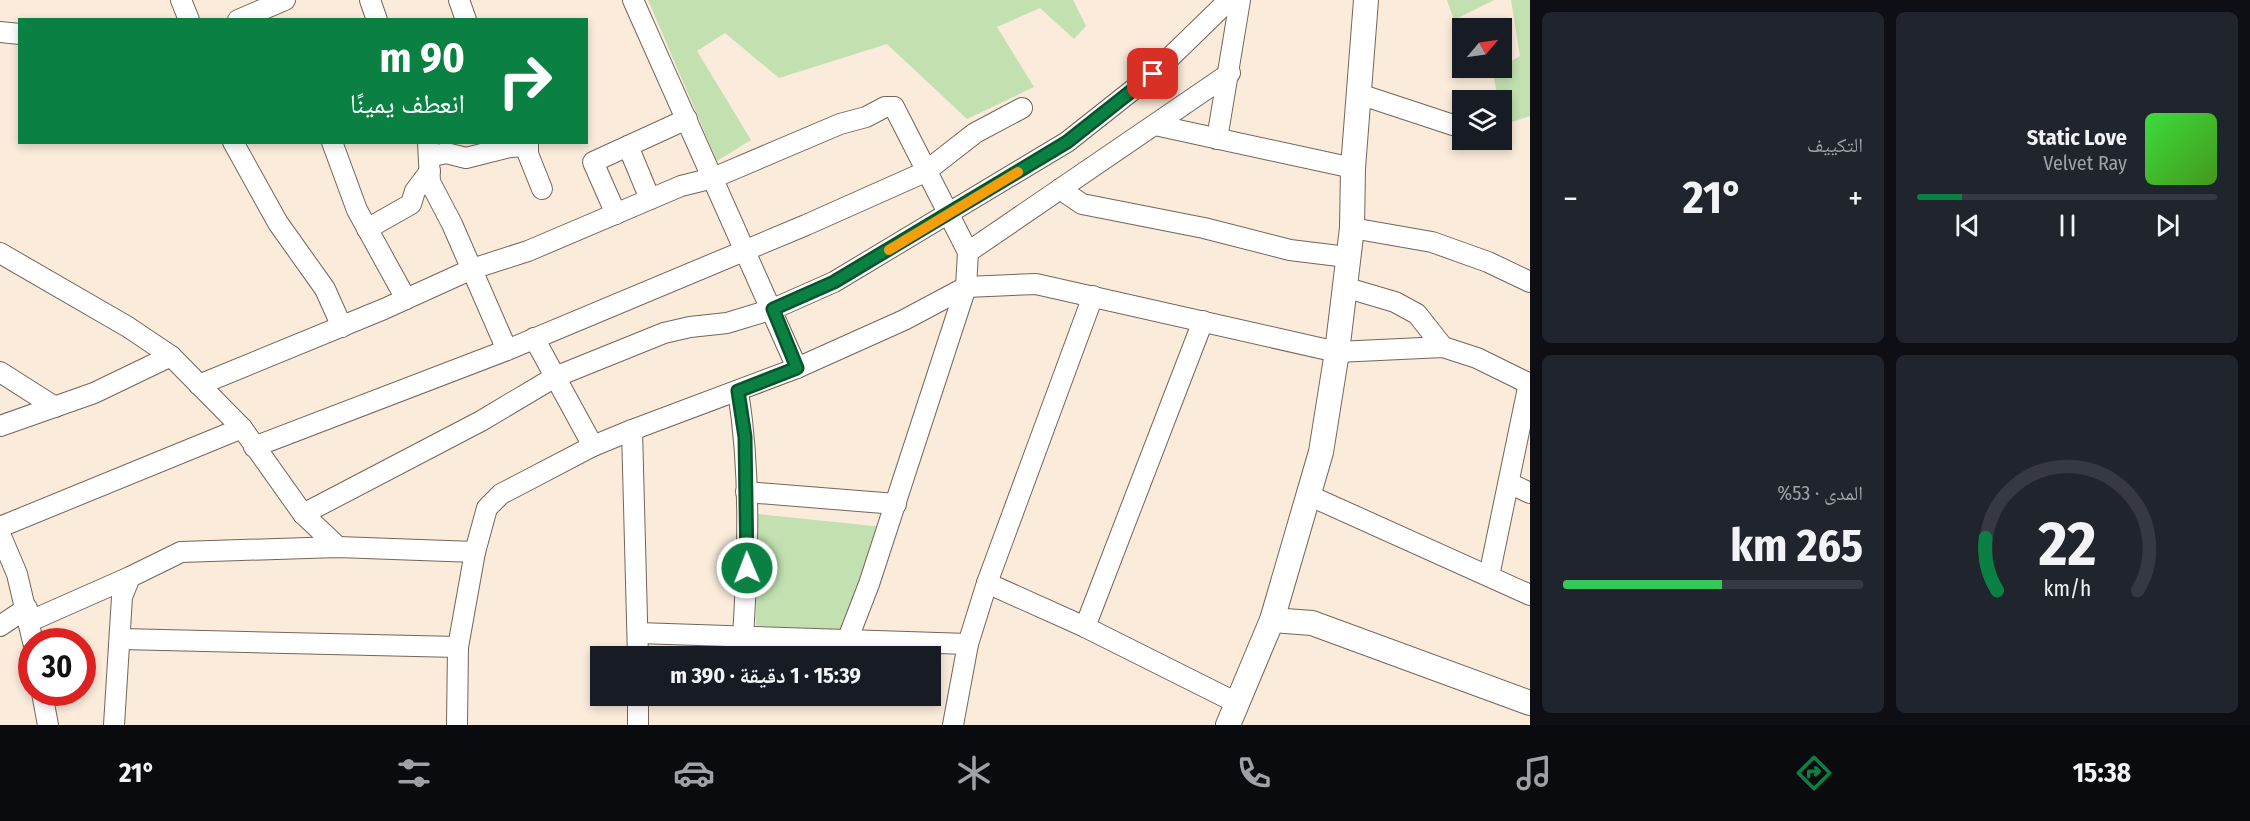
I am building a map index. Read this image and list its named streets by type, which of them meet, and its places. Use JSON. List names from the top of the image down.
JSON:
{
  "north": "top right",
  "page": {
    "tile": [
      "التكييف",
      ["المدى · 53%", "265 km"]
    ],
    "turn": ["90 m", "انعطف يمينًا"],
    "song": ["Static Love", "Velvet Ray"],
    "heat": ["−", "21°", "+"],
    "limit": "30",
    "trip": "15:39 · 1 دقيقة · 390 m",
    "tabs": ["15:38", "21°"],
    "gauge": ["22", "km/h"]
  }
}
